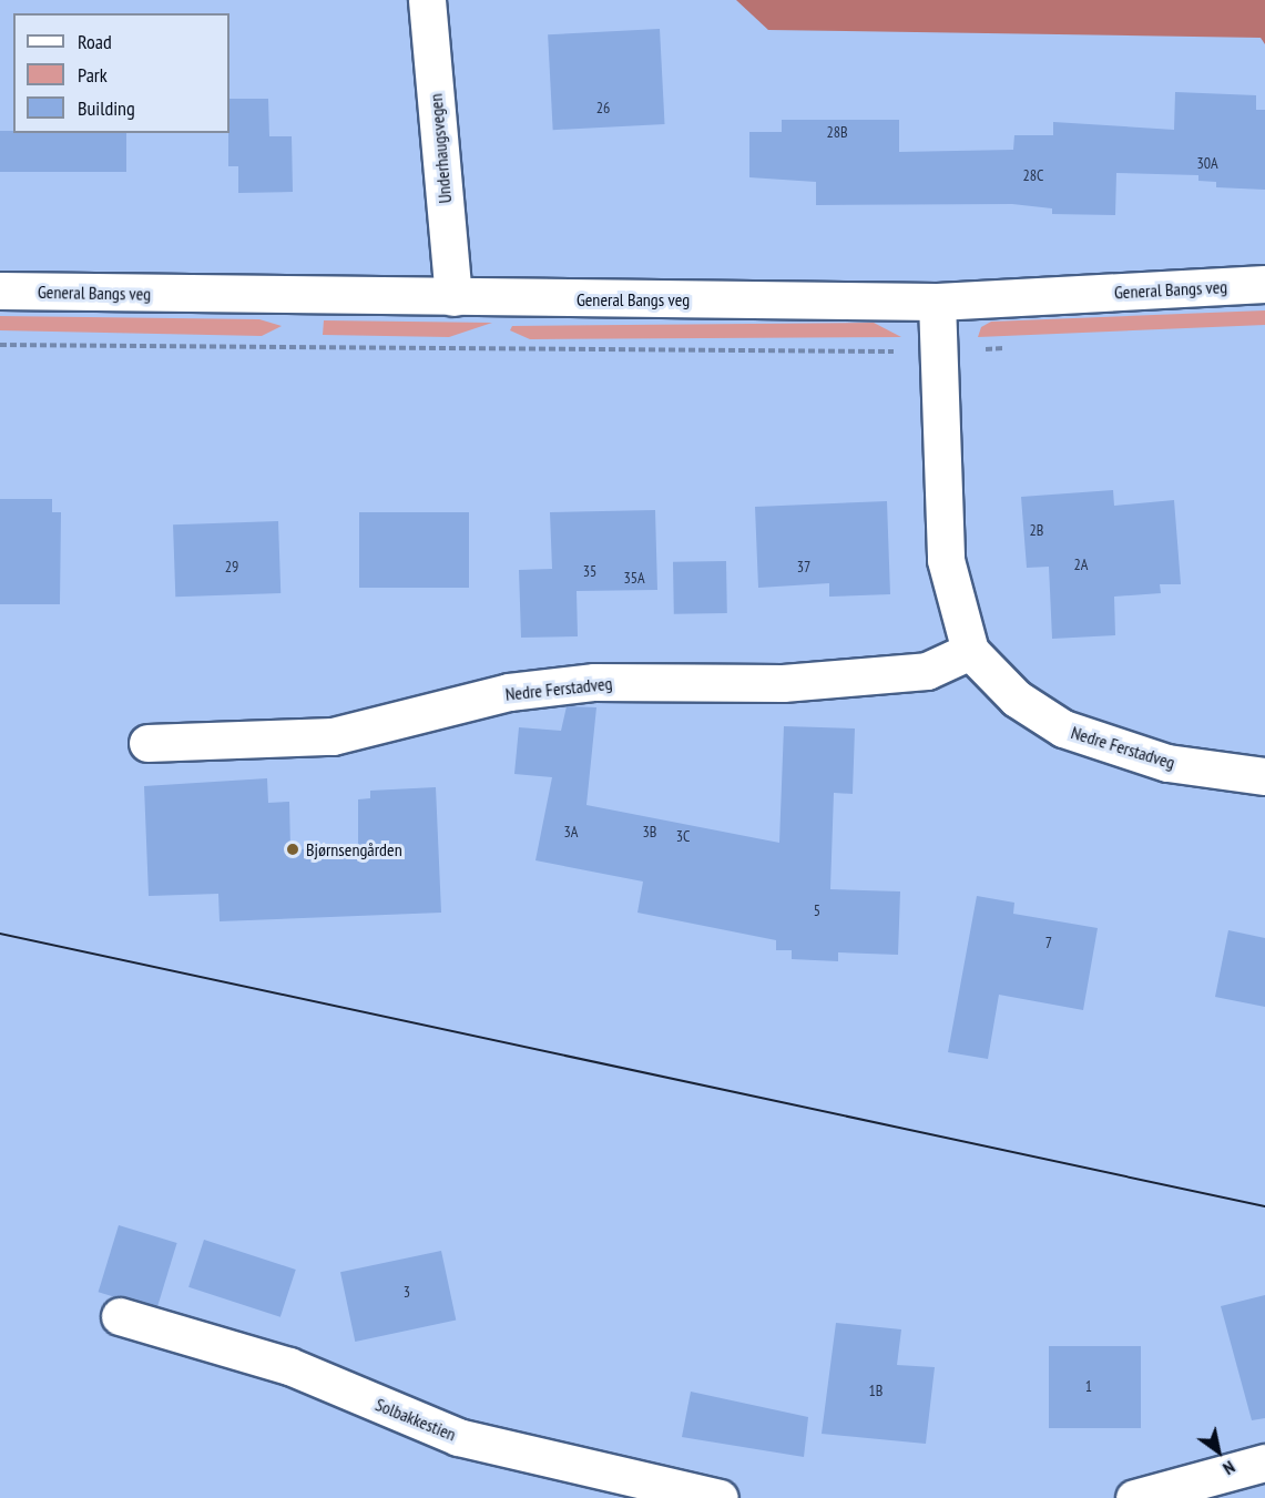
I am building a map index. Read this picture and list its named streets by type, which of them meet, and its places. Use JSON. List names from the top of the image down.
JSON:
{
  "streets": {
    "street": [
      "Underhaugsvegen",
      "General Bangs veg",
      "Nedre Ferstadveg",
      "Solbakkestien"
    ]
  },
  "crossings": [
    ["Underhaugsvegen", "General Bangs veg"],
    ["General Bangs veg", "Nedre Ferstadveg"]
  ],
  "places": ["Bjørnsengården"],
  "house_numbers": [
    "26",
    "28B",
    "30A",
    "28C",
    "2B",
    "2A",
    "29",
    "37",
    "35",
    "35A",
    "3A",
    "3B",
    "3C",
    "5",
    "7",
    "3",
    "1",
    "1B"
  ],
  "legend": ["Road", "Park", "Building"],
  "north": "bottom right"
}
